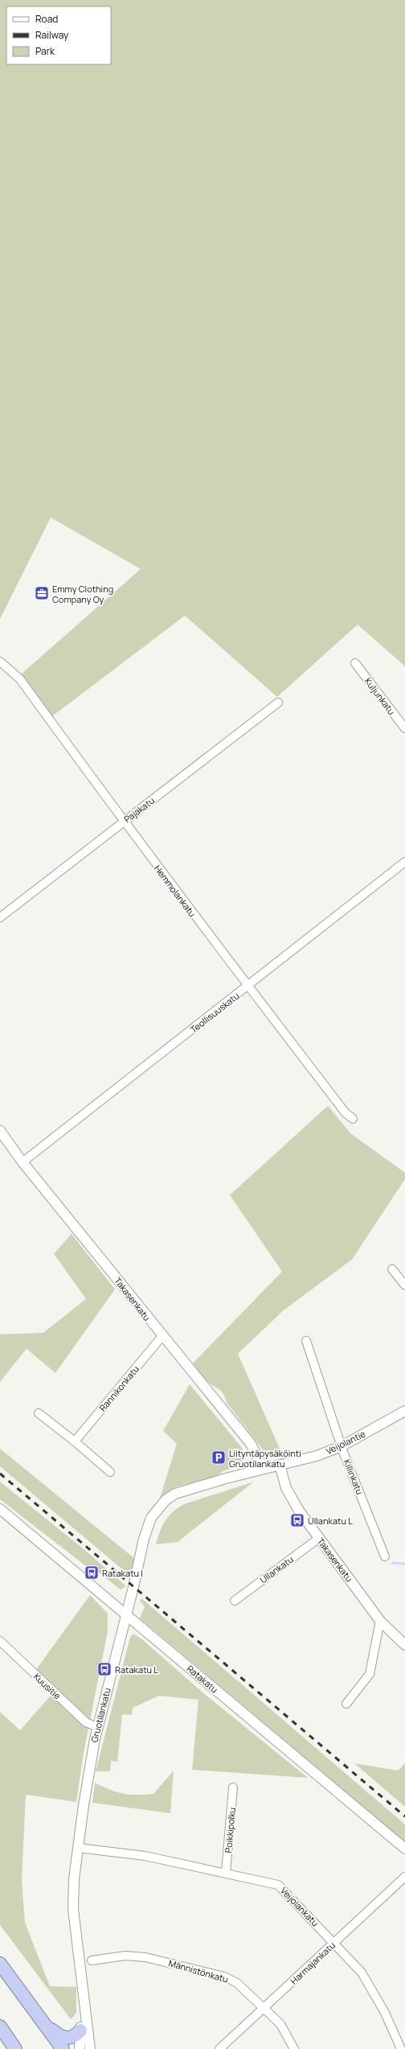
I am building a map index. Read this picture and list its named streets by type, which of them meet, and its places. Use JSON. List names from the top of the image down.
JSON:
{
  "streets": {
    "street": [
      "Kuljunkatu",
      "Pajakatu",
      "Hemmolankatu",
      "Teollisuuskatu",
      "Takasenkatu",
      "Rannikonkatu",
      "Veijolantie",
      "Killinkatu",
      "Ullankatu",
      "Ratakatu",
      "Kuusitie",
      "Gruotilankatu",
      "Poikkipolku",
      "Veijolankatu",
      "Harmajankatu",
      "Männistönkatu"
    ]
  },
  "crossings": [
    ["Pajakatu", "Hemmolankatu"],
    ["Hemmolankatu", "Teollisuuskatu"],
    ["Teollisuuskatu", "Takasenkatu"],
    ["Takasenkatu", "Rannikonkatu"],
    ["Takasenkatu", "Veijolantie"],
    ["Takasenkatu", "Ullankatu"],
    ["Takasenkatu", "Gruotilankatu"],
    ["Veijolantie", "Killinkatu"],
    ["Veijolantie", "Gruotilankatu"],
    ["Ratakatu", "Gruotilankatu"],
    ["Kuusitie", "Gruotilankatu"],
    ["Gruotilankatu", "Veijolankatu"],
    ["Poikkipolku", "Veijolankatu"],
    ["Veijolankatu", "Harmajankatu"],
    ["Harmajankatu", "Männistönkatu"]
  ],
  "places": {
    "office": ["Emmy Clothing Company Oy"],
    "parking": ["Liityntäpysäköinti Gruotilankatu"],
    "bus stop": ["Ullankatu L", "Ratakatu I", "Ratakatu L"]
  },
  "legend": ["Road", "Railway", "Park"]
}
